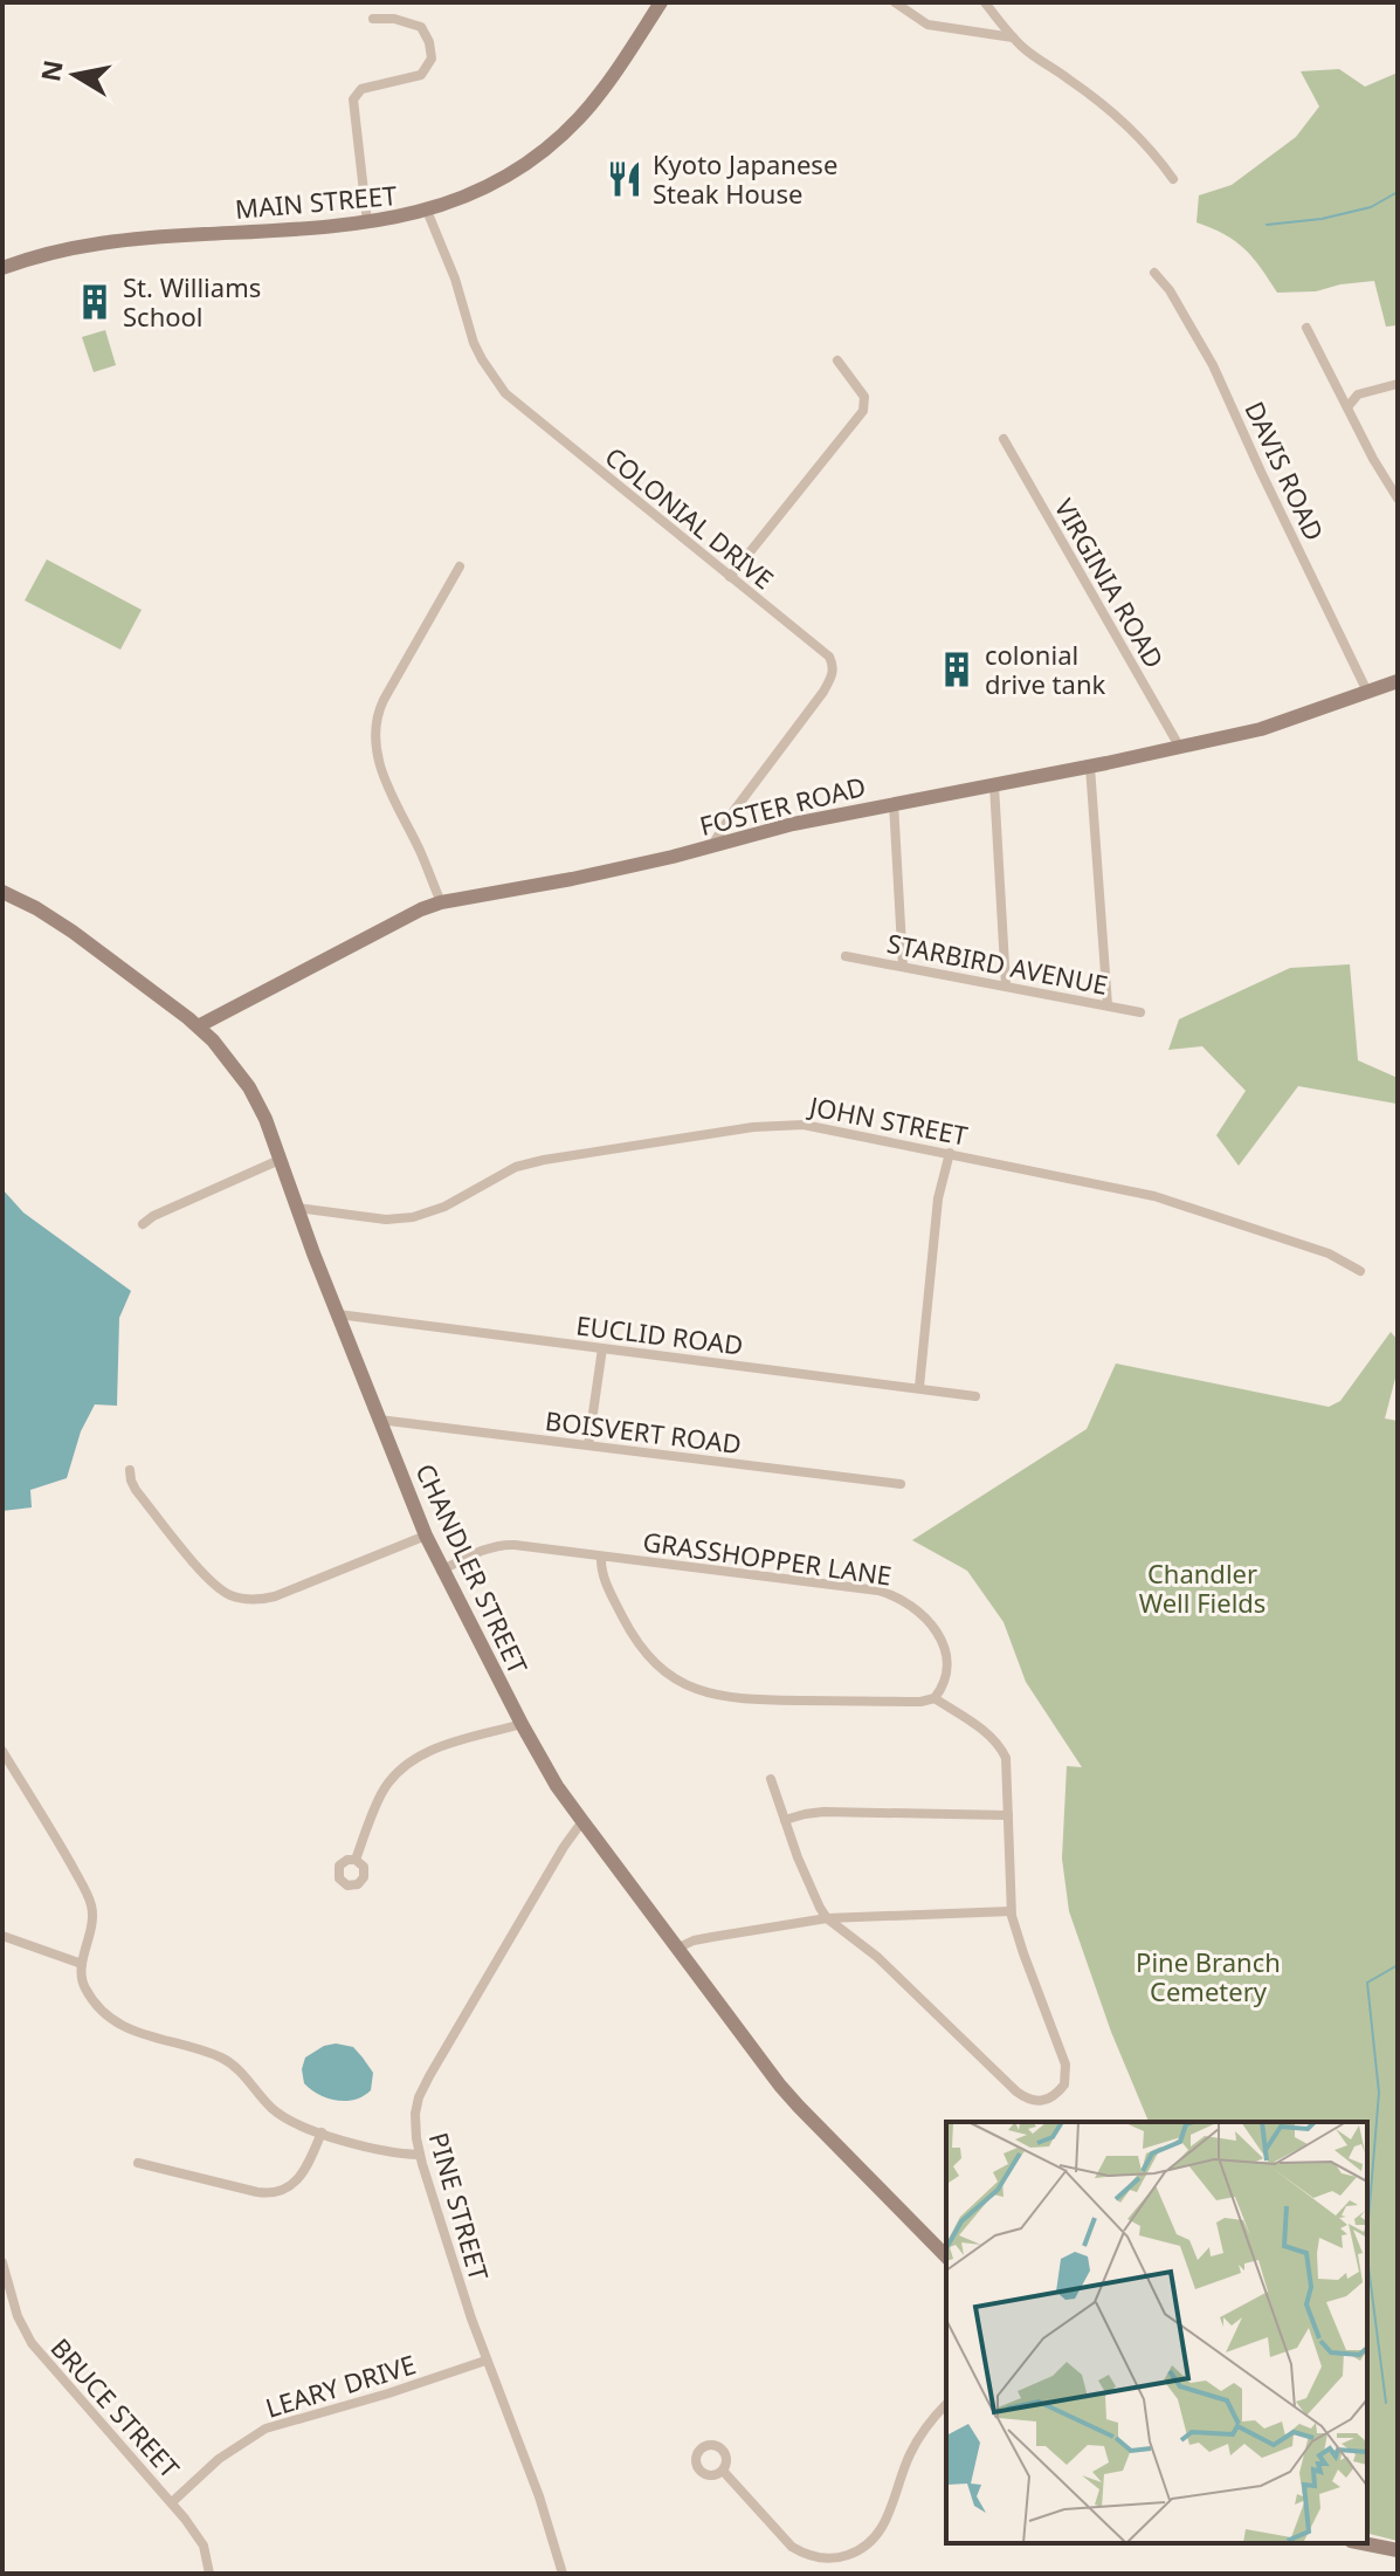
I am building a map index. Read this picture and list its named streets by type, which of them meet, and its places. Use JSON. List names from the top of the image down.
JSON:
{
  "streets": {
    "main road": ["MAIN STREET", "FOSTER ROAD", "CHANDLER STREET"],
    "street": [
      "DAVIS ROAD",
      "COLONIAL DRIVE",
      "VIRGINIA ROAD",
      "STARBIRD AVENUE",
      "JOHN STREET",
      "EUCLID ROAD",
      "BOISVERT ROAD",
      "GRASSHOPPER LANE",
      "PINE STREET",
      "LEARY DRIVE",
      "BRUCE STREET"
    ]
  },
  "crossings": [
    ["MAIN STREET", "COLONIAL DRIVE"],
    ["DAVIS ROAD", "FOSTER ROAD"],
    ["COLONIAL DRIVE", "FOSTER ROAD"],
    ["VIRGINIA ROAD", "FOSTER ROAD"],
    ["FOSTER ROAD", "CHANDLER STREET"],
    ["JOHN STREET", "CHANDLER STREET"],
    ["EUCLID ROAD", "CHANDLER STREET"],
    ["BOISVERT ROAD", "CHANDLER STREET"],
    ["GRASSHOPPER LANE", "CHANDLER STREET"],
    ["CHANDLER STREET", "PINE STREET"],
    ["PINE STREET", "LEARY DRIVE"],
    ["LEARY DRIVE", "BRUCE STREET"]
  ],
  "parks": ["Chandler Well Fields", "Pine Branch Cemetery"],
  "places": {
    "restaurant": ["Kyoto Japanese Steak House"],
    "building": ["St. Williams School", "colonial drive tank"]
  },
  "north": "left"
}
